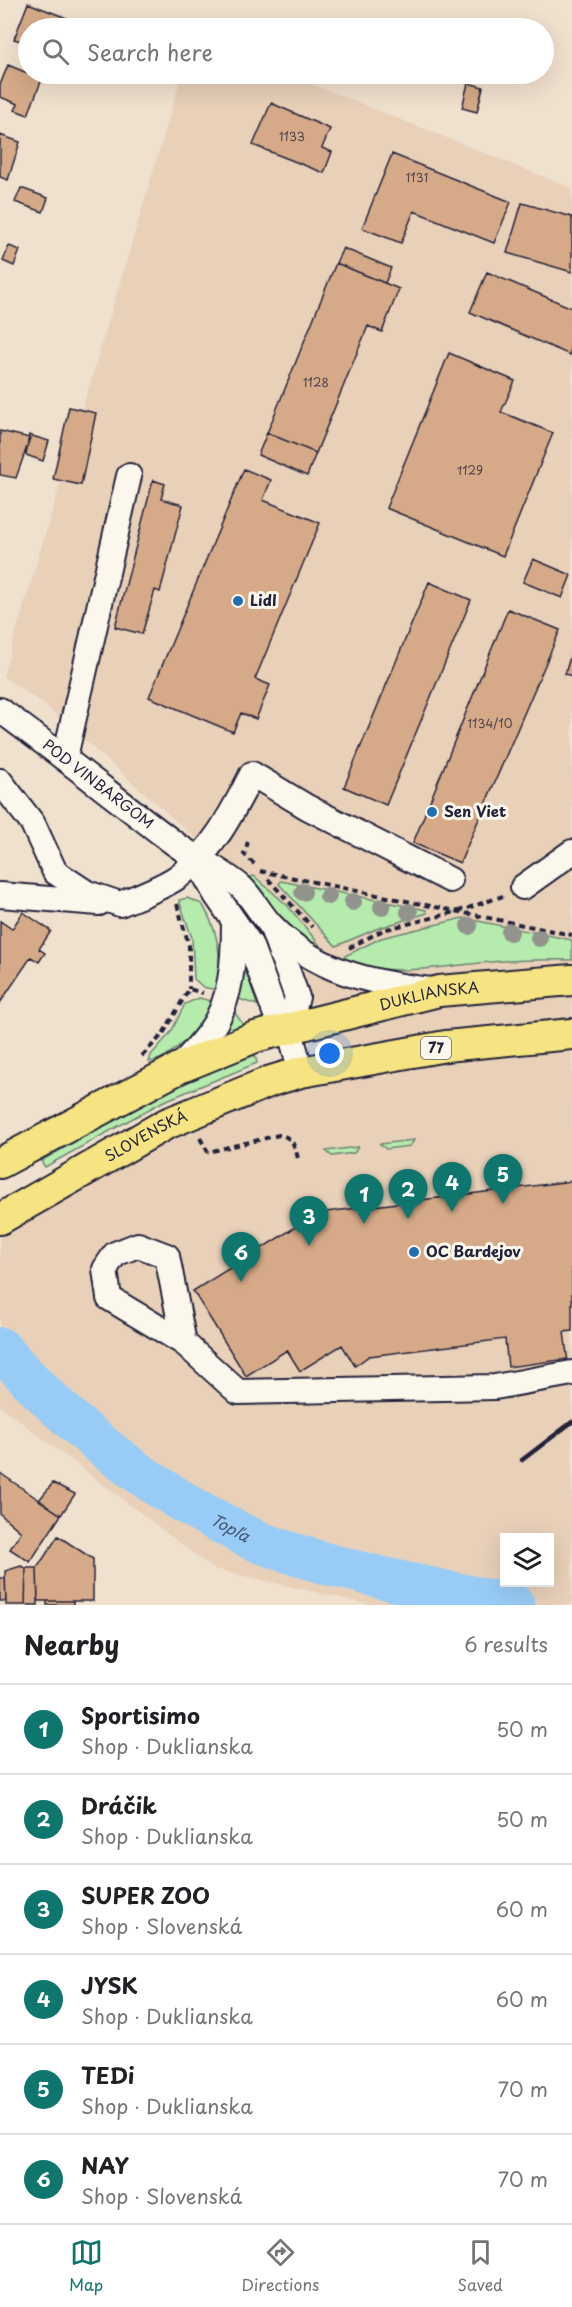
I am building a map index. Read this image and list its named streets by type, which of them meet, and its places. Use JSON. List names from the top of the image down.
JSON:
{
  "streets": {
    "main road": ["DUKLIANSKA", "77", "SLOVENSKÁ"],
    "street": ["POD VINBARGOM"]
  },
  "crossings": [
    ["POD VINBARGOM", "DUKLIANSKA"],
    ["POD VINBARGOM", "77"],
    ["POD VINBARGOM", "SLOVENSKÁ"],
    ["77", "SLOVENSKÁ"]
  ],
  "water": ["Topľa"],
  "places": ["Lidl", "Sen Viet", "OC Bardejov"],
  "house_numbers": [
    "1133",
    "1131",
    "1128",
    "1129",
    "1134/10"
  ],
  "page": {
    "search": "Search here",
    "pins": [
      "5",
      "4",
      "2",
      "1",
      "3",
      "6"
    ],
    "heading": ["Nearby", "6 results"],
    "list": [
      {
        "mark": "1",
        "name": "Sportisimo",
        "note": "Shop · Duklianska",
        "value": "50 m"
      },
      {
        "mark": "2",
        "name": "Dráčik",
        "note": "Shop · Duklianska",
        "value": "50 m"
      },
      {
        "mark": "3",
        "name": "SUPER ZOO",
        "note": "Shop · Slovenská",
        "value": "60 m"
      },
      {
        "mark": "4",
        "name": "JYSK",
        "note": "Shop · Duklianska",
        "value": "60 m"
      },
      {
        "mark": "5",
        "name": "TEDi",
        "note": "Shop · Duklianska",
        "value": "70 m"
      },
      {
        "mark": "6",
        "name": "NAY",
        "note": "Shop · Slovenská",
        "value": "70 m"
      }
    ],
    "nav": ["Map", "Directions", "Saved"]
  }
}
